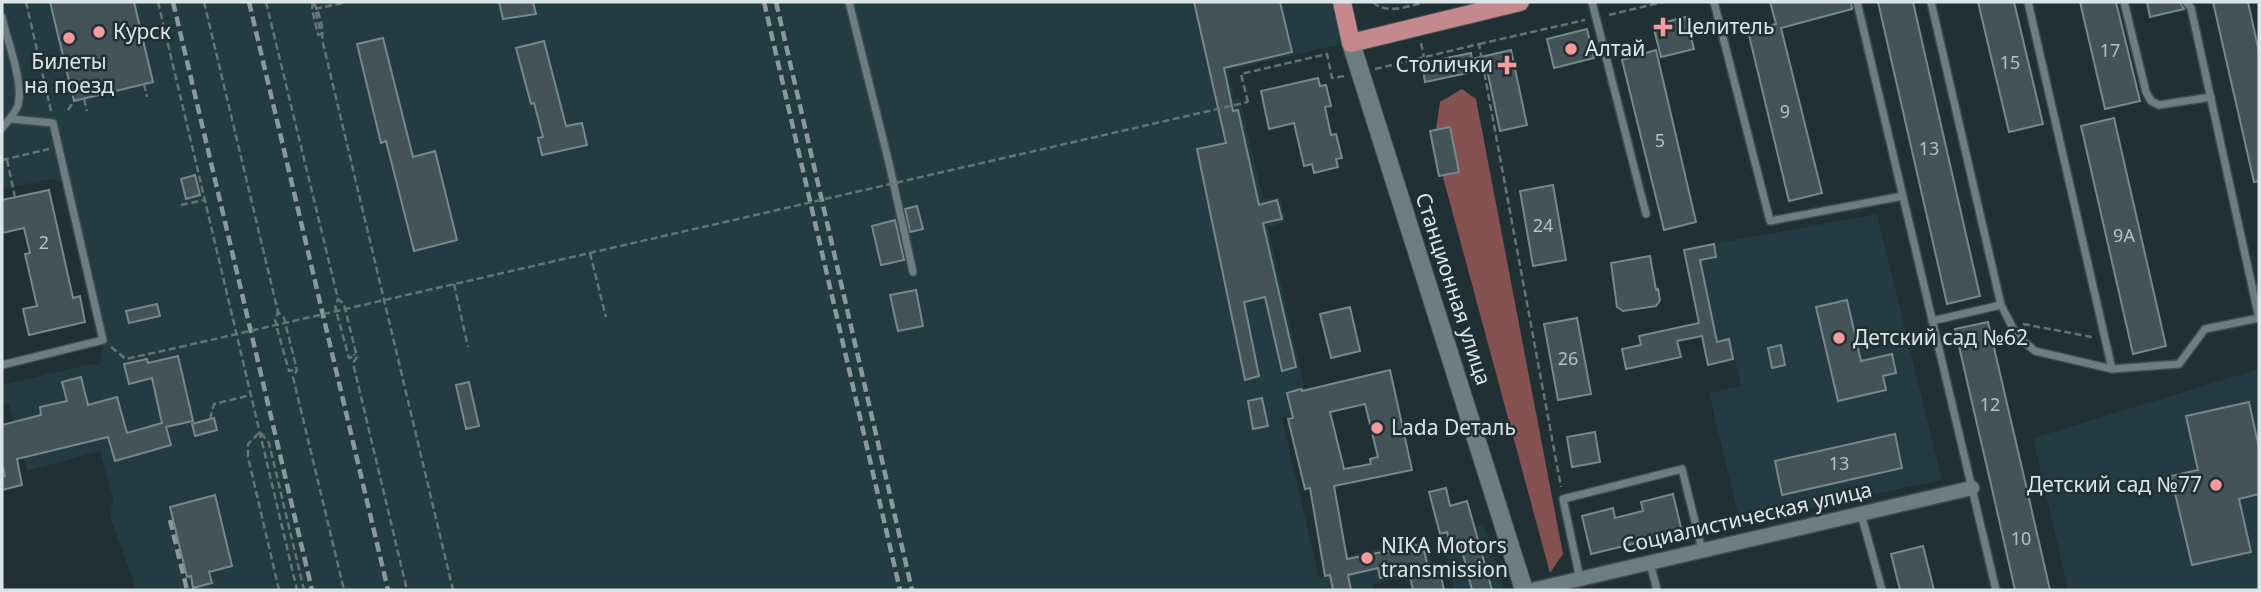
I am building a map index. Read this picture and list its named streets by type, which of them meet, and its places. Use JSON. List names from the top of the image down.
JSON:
{
  "streets": {
    "main road": ["Станционная улица"],
    "street": ["Социалистическая улица"]
  },
  "places": {
    "health": ["Целитель", "Столички"],
    "other": [
      "Курск",
      "Билеты на поезд",
      "Алтай",
      "Детский сад №62",
      "Lada Dеталь",
      "Детский сад №77",
      "NIKA Motors transmission"
    ]
  },
  "house_numbers": [
    "17",
    "15",
    "9",
    "5",
    "13",
    "24",
    "9А",
    "2",
    "26",
    "12",
    "13",
    "10"
  ]
}
